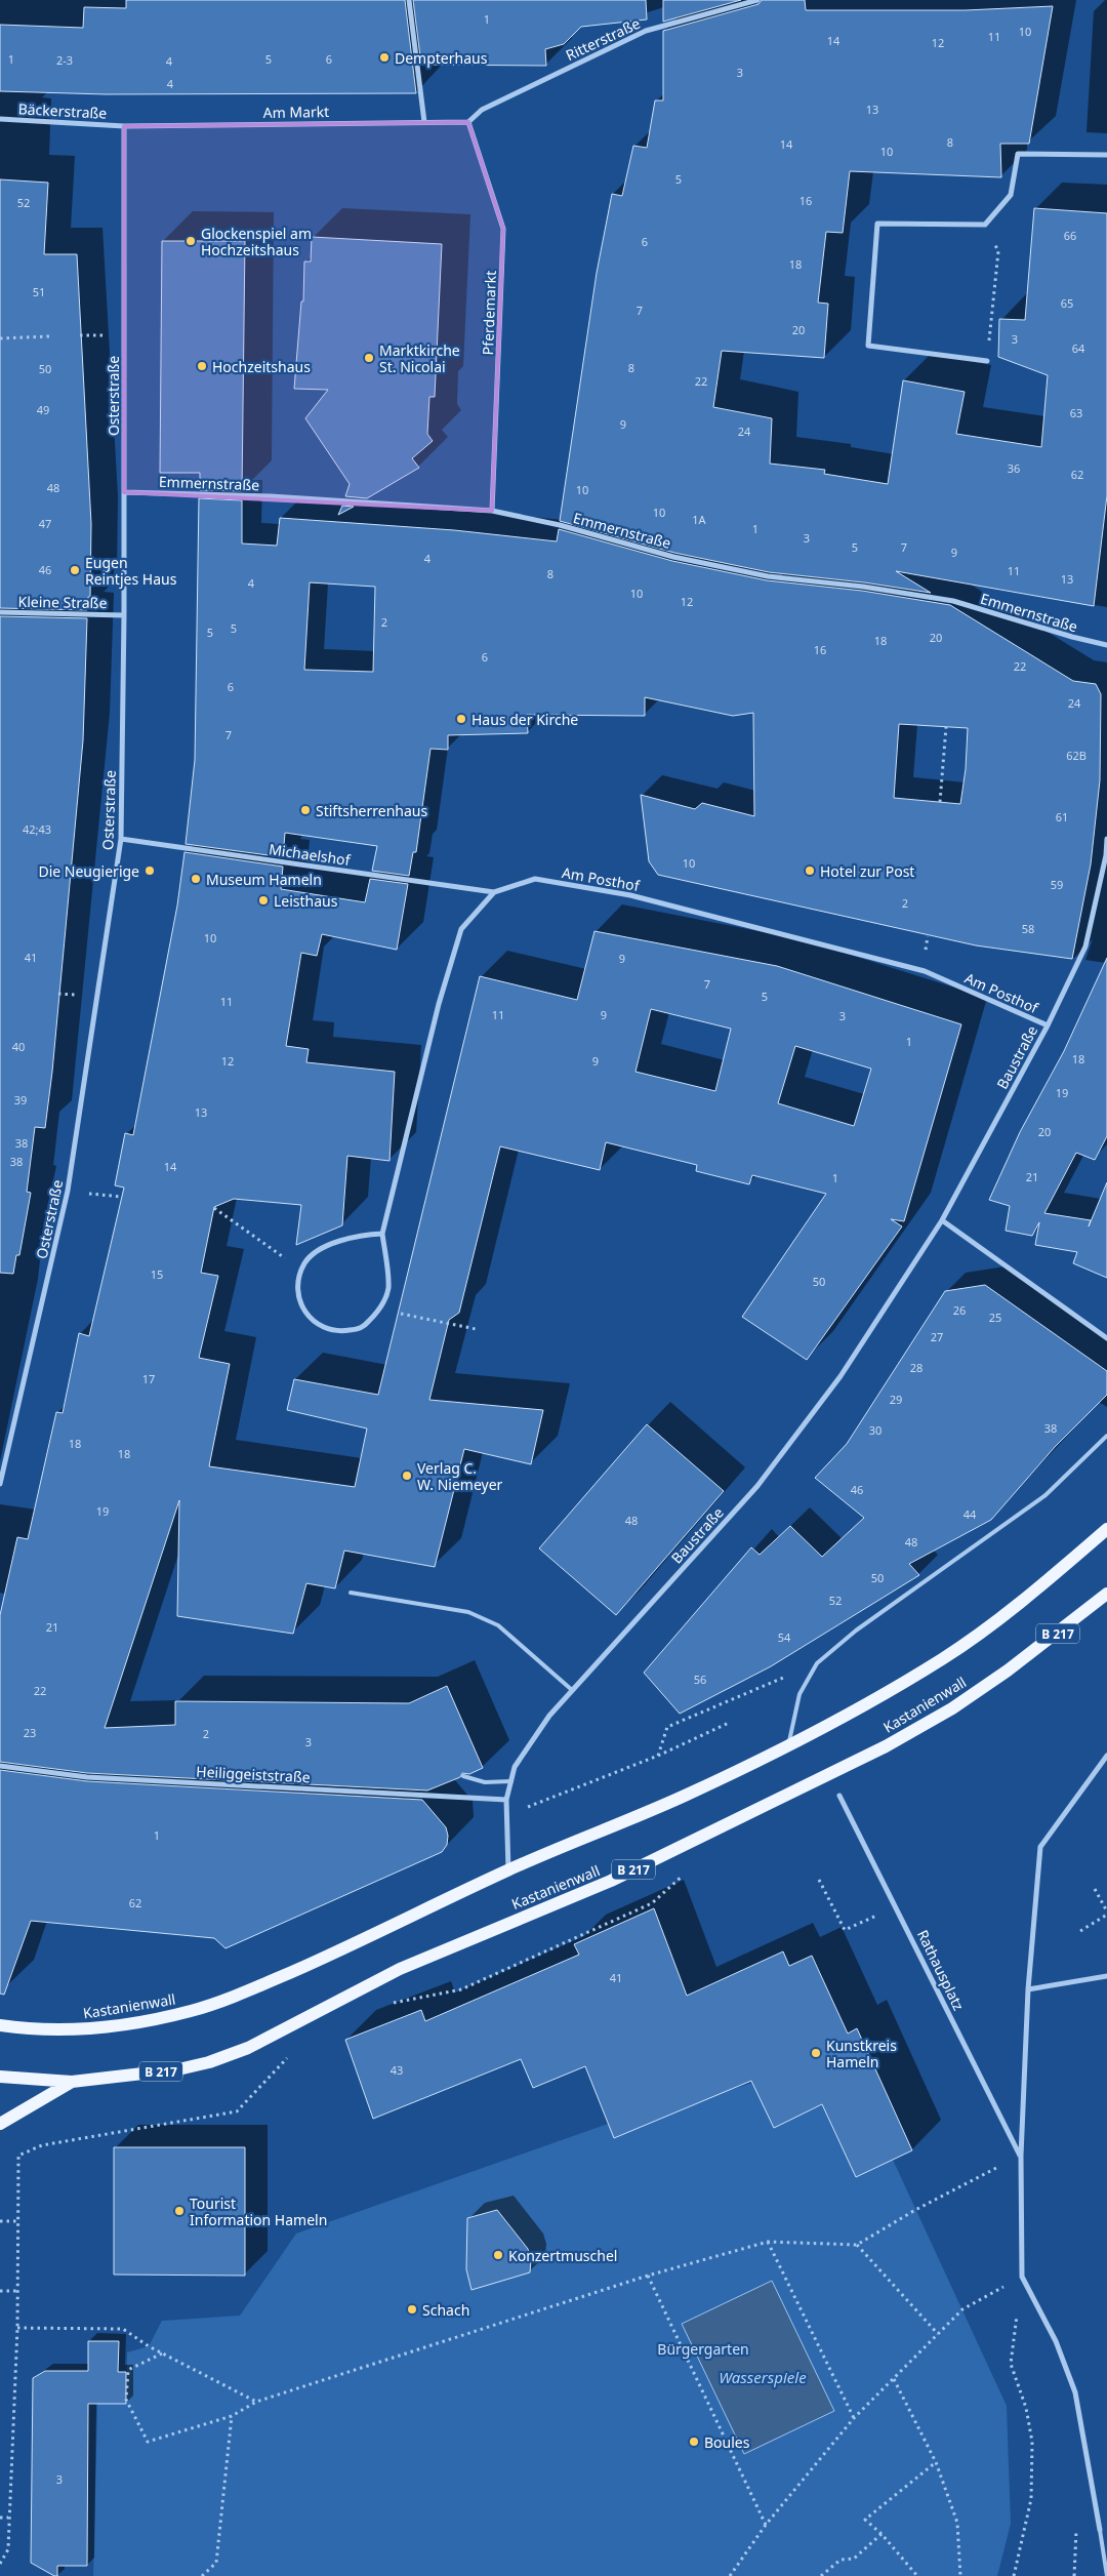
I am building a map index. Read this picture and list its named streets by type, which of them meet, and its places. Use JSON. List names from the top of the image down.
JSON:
{
  "streets": {
    "main road": ["B 217", "Kastanienwall"],
    "street": [
      "Ritterstraße",
      "Bäckerstraße",
      "Am Markt",
      "Pferdemarkt",
      "Osterstraße",
      "Emmernstraße",
      "Kleine Straße",
      "Michaelshof",
      "Am Posthof",
      "Baustraße",
      "Heiliggeiststraße",
      "Rathausplatz"
    ]
  },
  "crossings": [
    ["Ritterstraße", "Am Markt"],
    ["Ritterstraße", "Pferdemarkt"],
    ["Bäckerstraße", "Am Markt"],
    ["Bäckerstraße", "Osterstraße"],
    ["Am Markt", "Pferdemarkt"],
    ["Am Markt", "Osterstraße"],
    ["Pferdemarkt", "Emmernstraße"],
    ["Osterstraße", "Emmernstraße"],
    ["Osterstraße", "Kleine Straße"],
    ["Osterstraße", "Michaelshof"],
    ["Michaelshof", "Am Posthof"],
    ["Am Posthof", "Baustraße"],
    ["Baustraße", "Kastanienwall"],
    ["Baustraße", "Heiliggeiststraße"]
  ],
  "water": ["Wasserspiele"],
  "parks": ["Bürgergarten"],
  "places": [
    "Dempterhaus",
    "Glockenspiel am Hochzeitshaus",
    "Marktkirche St. Nicolai",
    "Hochzeitshaus",
    "Eugen Reintjes Haus",
    "Haus der Kirche",
    "Stiftsherrenhaus",
    "Die Neugierige",
    "Hotel zur Post",
    "Museum Hameln",
    "Leisthaus",
    "Verlag C. W. Niemeyer",
    "Kunstkreis Hameln",
    "Tourist Information Hameln",
    "Konzertmuschel",
    "Schach",
    "Boules"
  ],
  "house_numbers": [
    "1",
    "10",
    "11",
    "14",
    "12",
    "1",
    "5",
    "6",
    "2-3",
    "4",
    "3",
    "4",
    "13",
    "8",
    "14",
    "10",
    "5",
    "16",
    "52",
    "66",
    "6",
    "18",
    "51",
    "65",
    "7",
    "20",
    "3",
    "64",
    "8",
    "50",
    "22",
    "49",
    "63",
    "9",
    "24",
    "36",
    "62",
    "48",
    "10",
    "10",
    "1A",
    "47",
    "1",
    "3",
    "5",
    "7",
    "9",
    "4",
    "46",
    "11",
    "8",
    "13",
    "4",
    "10",
    "12",
    "2",
    "5",
    "5",
    "20",
    "18",
    "16",
    "6",
    "22",
    "6",
    "24",
    "7",
    "62B",
    "61",
    "42;43",
    "10",
    "59",
    "2",
    "58",
    "10",
    "41",
    "9",
    "7",
    "5",
    "11",
    "11",
    "9",
    "3",
    "1",
    "40",
    "18",
    "12",
    "9",
    "19",
    "39",
    "13",
    "20",
    "38",
    "38",
    "14",
    "21",
    "1",
    "15",
    "50",
    "26",
    "25",
    "27",
    "28",
    "17",
    "29",
    "38",
    "30",
    "18",
    "18",
    "46",
    "19",
    "44",
    "48",
    "48",
    "50",
    "52",
    "21",
    "54",
    "56",
    "22",
    "23",
    "2",
    "3",
    "1",
    "62",
    "41",
    "43",
    "3"
  ]
}
